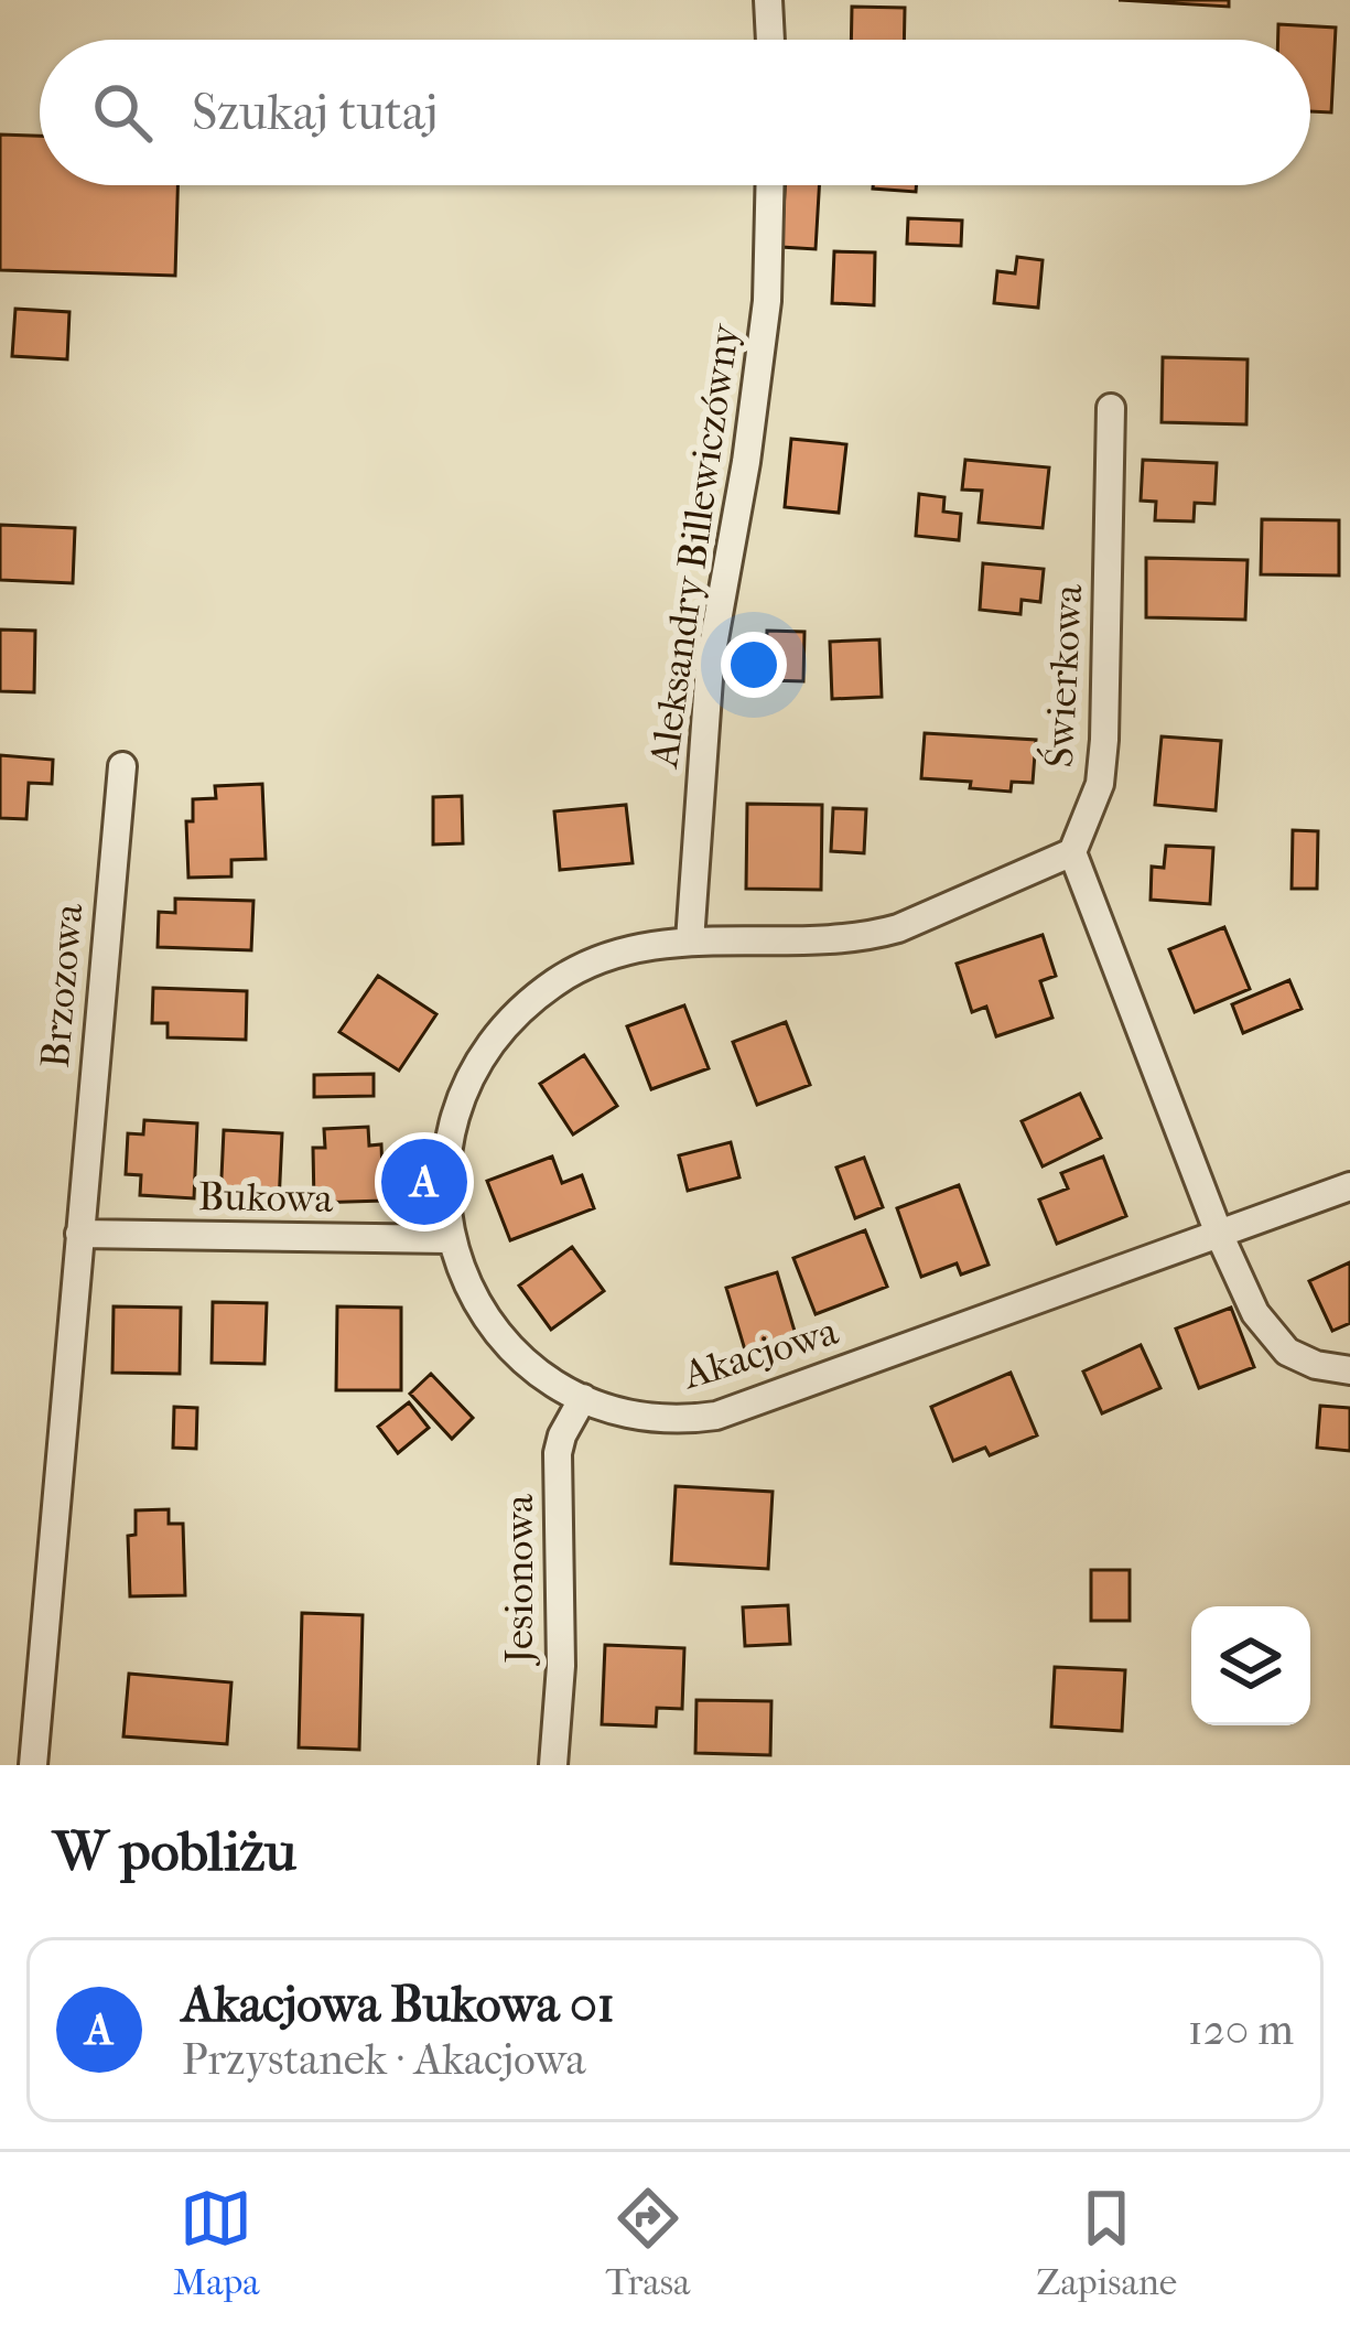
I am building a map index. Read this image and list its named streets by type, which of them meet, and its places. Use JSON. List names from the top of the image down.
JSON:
{
  "streets": {
    "street": [
      "Aleksandry Billewiczówny",
      "Świerkowa",
      "Brzozowa",
      "Bukowa",
      "Akacjowa",
      "Jesionowa"
    ]
  },
  "crossings": [
    ["Aleksandry Billewiczówny", "Akacjowa"],
    ["Świerkowa", "Akacjowa"],
    ["Brzozowa", "Bukowa"],
    ["Bukowa", "Akacjowa"],
    ["Akacjowa", "Jesionowa"]
  ],
  "page": {
    "search": "Szukaj tutaj",
    "pins": "A",
    "heading": "W pobliżu",
    "list": [
      {
        "mark": "A",
        "name": "Akacjowa Bukowa 01",
        "note": "Przystanek · Akacjowa",
        "value": "120 m"
      }
    ],
    "nav": ["Mapa", "Trasa", "Zapisane"]
  }
}
